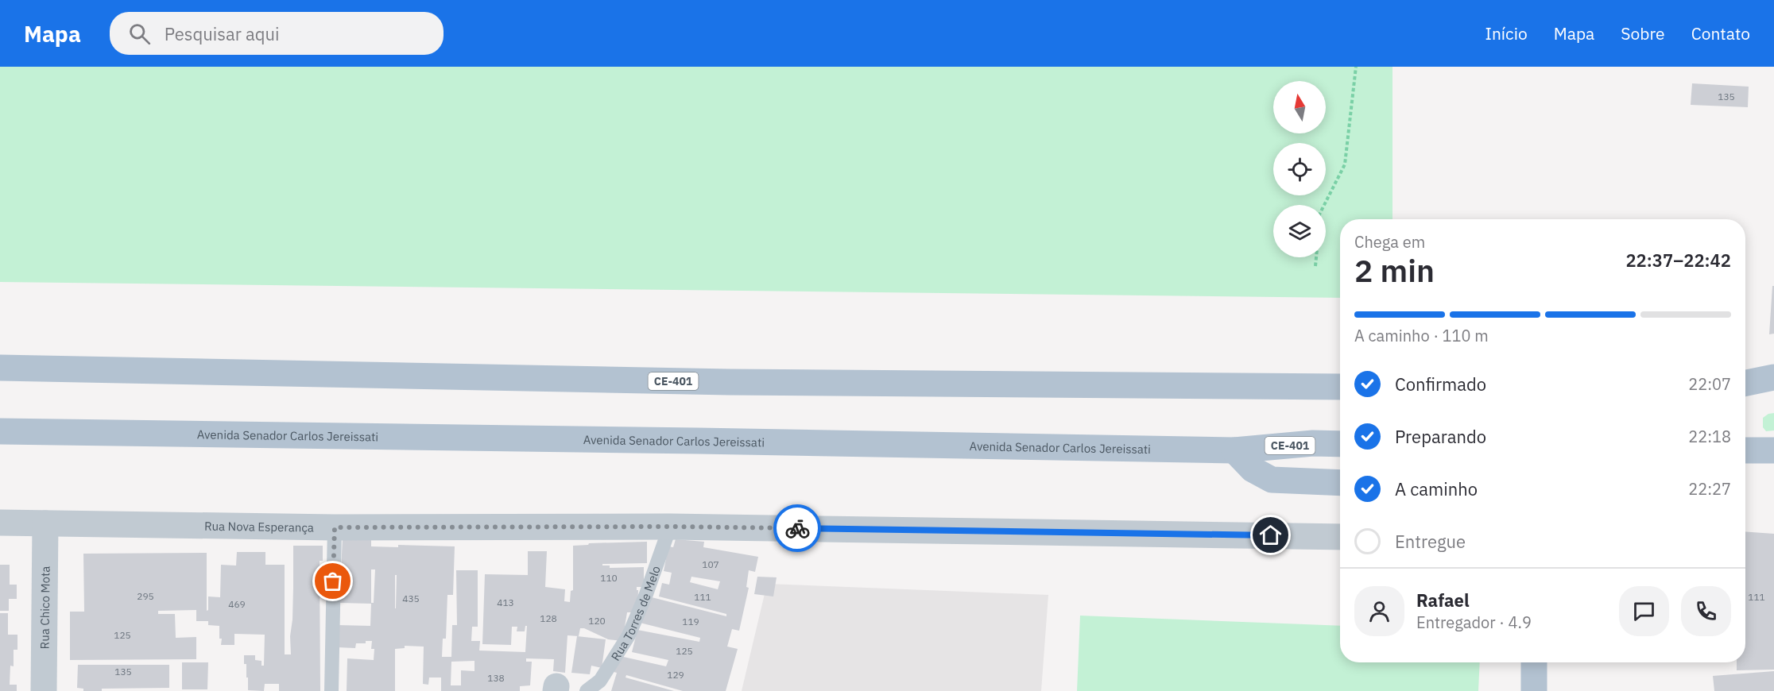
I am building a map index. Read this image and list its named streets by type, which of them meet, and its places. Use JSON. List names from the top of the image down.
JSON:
{
  "streets": {
    "main road": ["CE-401", "Avenida Senador Carlos Jereissati"],
    "street": ["Rua Nova Esperança", "Rua Chico Mota"],
    "lane": ["Rua Torres de Melo"]
  },
  "crossings": [
    ["Rua Nova Esperança", "Rua Chico Mota"],
    ["Rua Nova Esperança", "Rua Torres de Melo"]
  ],
  "house_numbers": [
    "135",
    "107",
    "110",
    "295",
    "111",
    "111",
    "435",
    "413",
    "469",
    "128",
    "120",
    "119",
    "125",
    "125",
    "135",
    "129",
    "138"
  ],
  "north": "top",
  "page": {
    "header": "Mapa",
    "search": "Pesquisar aqui",
    "nav": [
      "Início",
      "Mapa",
      "Sobre",
      "Contato"
    ],
    "heading": ["2 min", "Chega em", "22:37–22:42"],
    "panel": ["Rafael", "Entregador · 4.9"],
    "bar": "A caminho · 110 m",
    "list": [
      ["Confirmado", "22:07"],
      ["Preparando", "22:18"],
      ["A caminho", "22:27"],
      "Entregue"
    ]
  }
}
